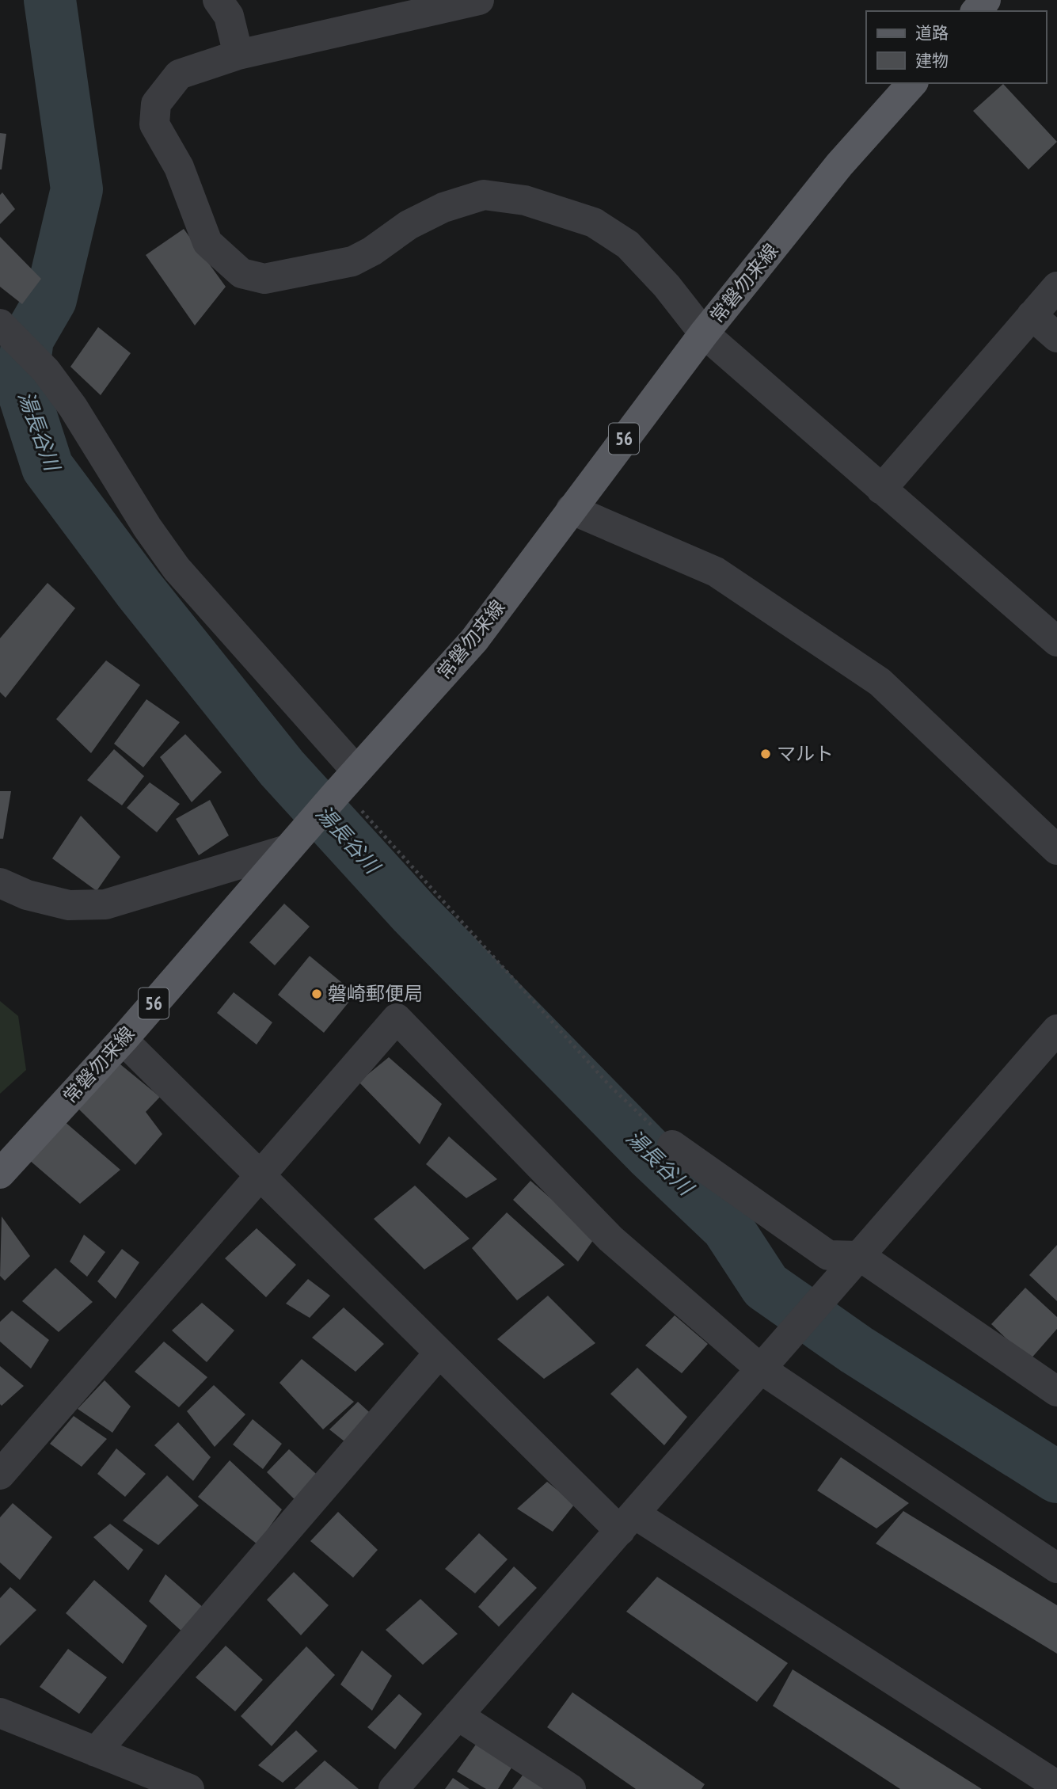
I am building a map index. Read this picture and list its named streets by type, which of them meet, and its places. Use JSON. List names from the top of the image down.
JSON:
{
  "streets": {
    "main road": ["常磐勿来線", "56"]
  },
  "water": ["湯長谷川"],
  "places": ["マルト", "磐崎郵便局"],
  "legend": ["道路", "建物"]
}
